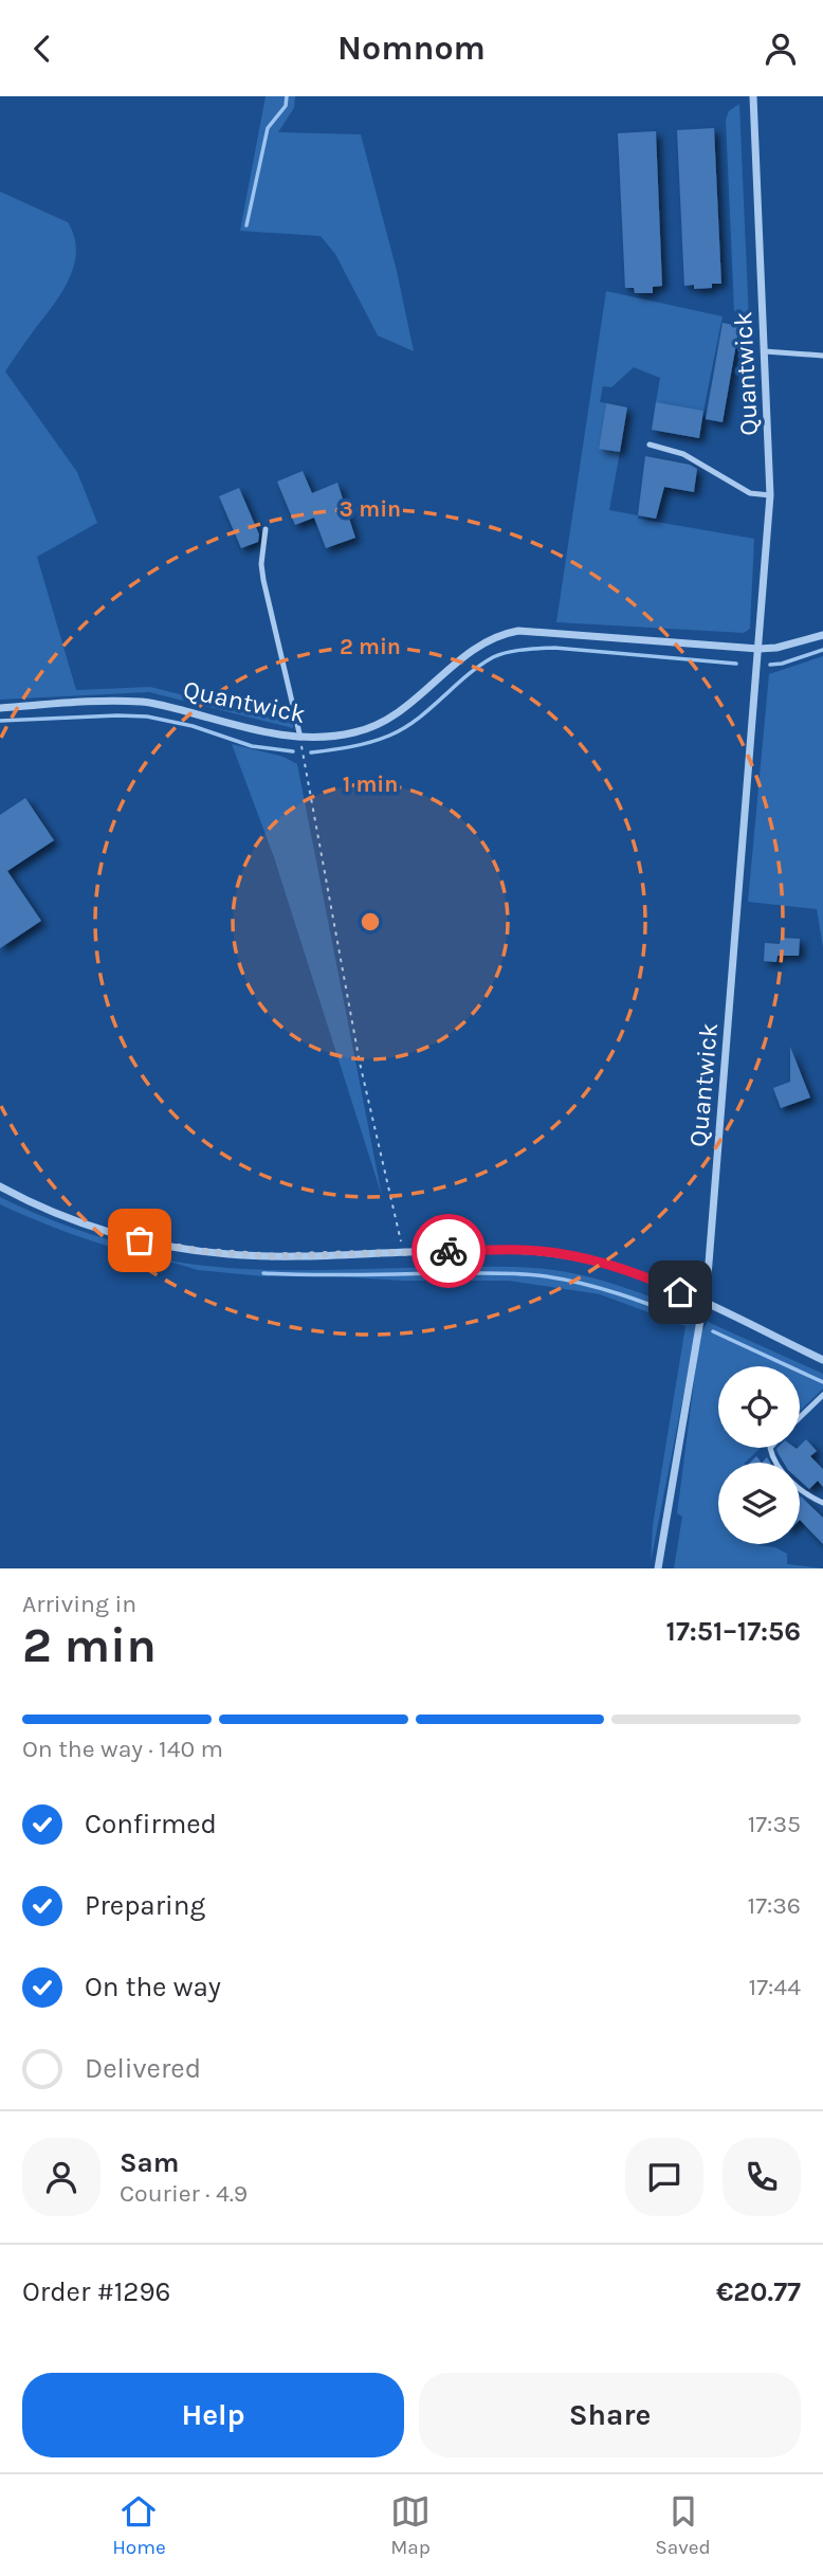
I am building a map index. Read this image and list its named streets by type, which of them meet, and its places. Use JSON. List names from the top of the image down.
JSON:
{
  "streets": {
    "street": ["Quantwick"]
  },
  "page": {
    "header": "Nomnom",
    "heading": ["2 min", "Arriving in", "17:51–17:56"],
    "panel": [
      "Sam",
      "Courier · 4.9",
      "Order #1296",
      "€20.77"
    ],
    "bar": "On the way · 140 m",
    "list": [
      ["Confirmed", "17:35"],
      ["Preparing", "17:36"],
      ["On the way", "17:44"],
      "Delivered"
    ],
    "buttons": ["Help", "Share"],
    "tabs": ["Home", "Map", "Saved"]
  },
  "rings": ["3 min", "2 min", "1 min"]
}
